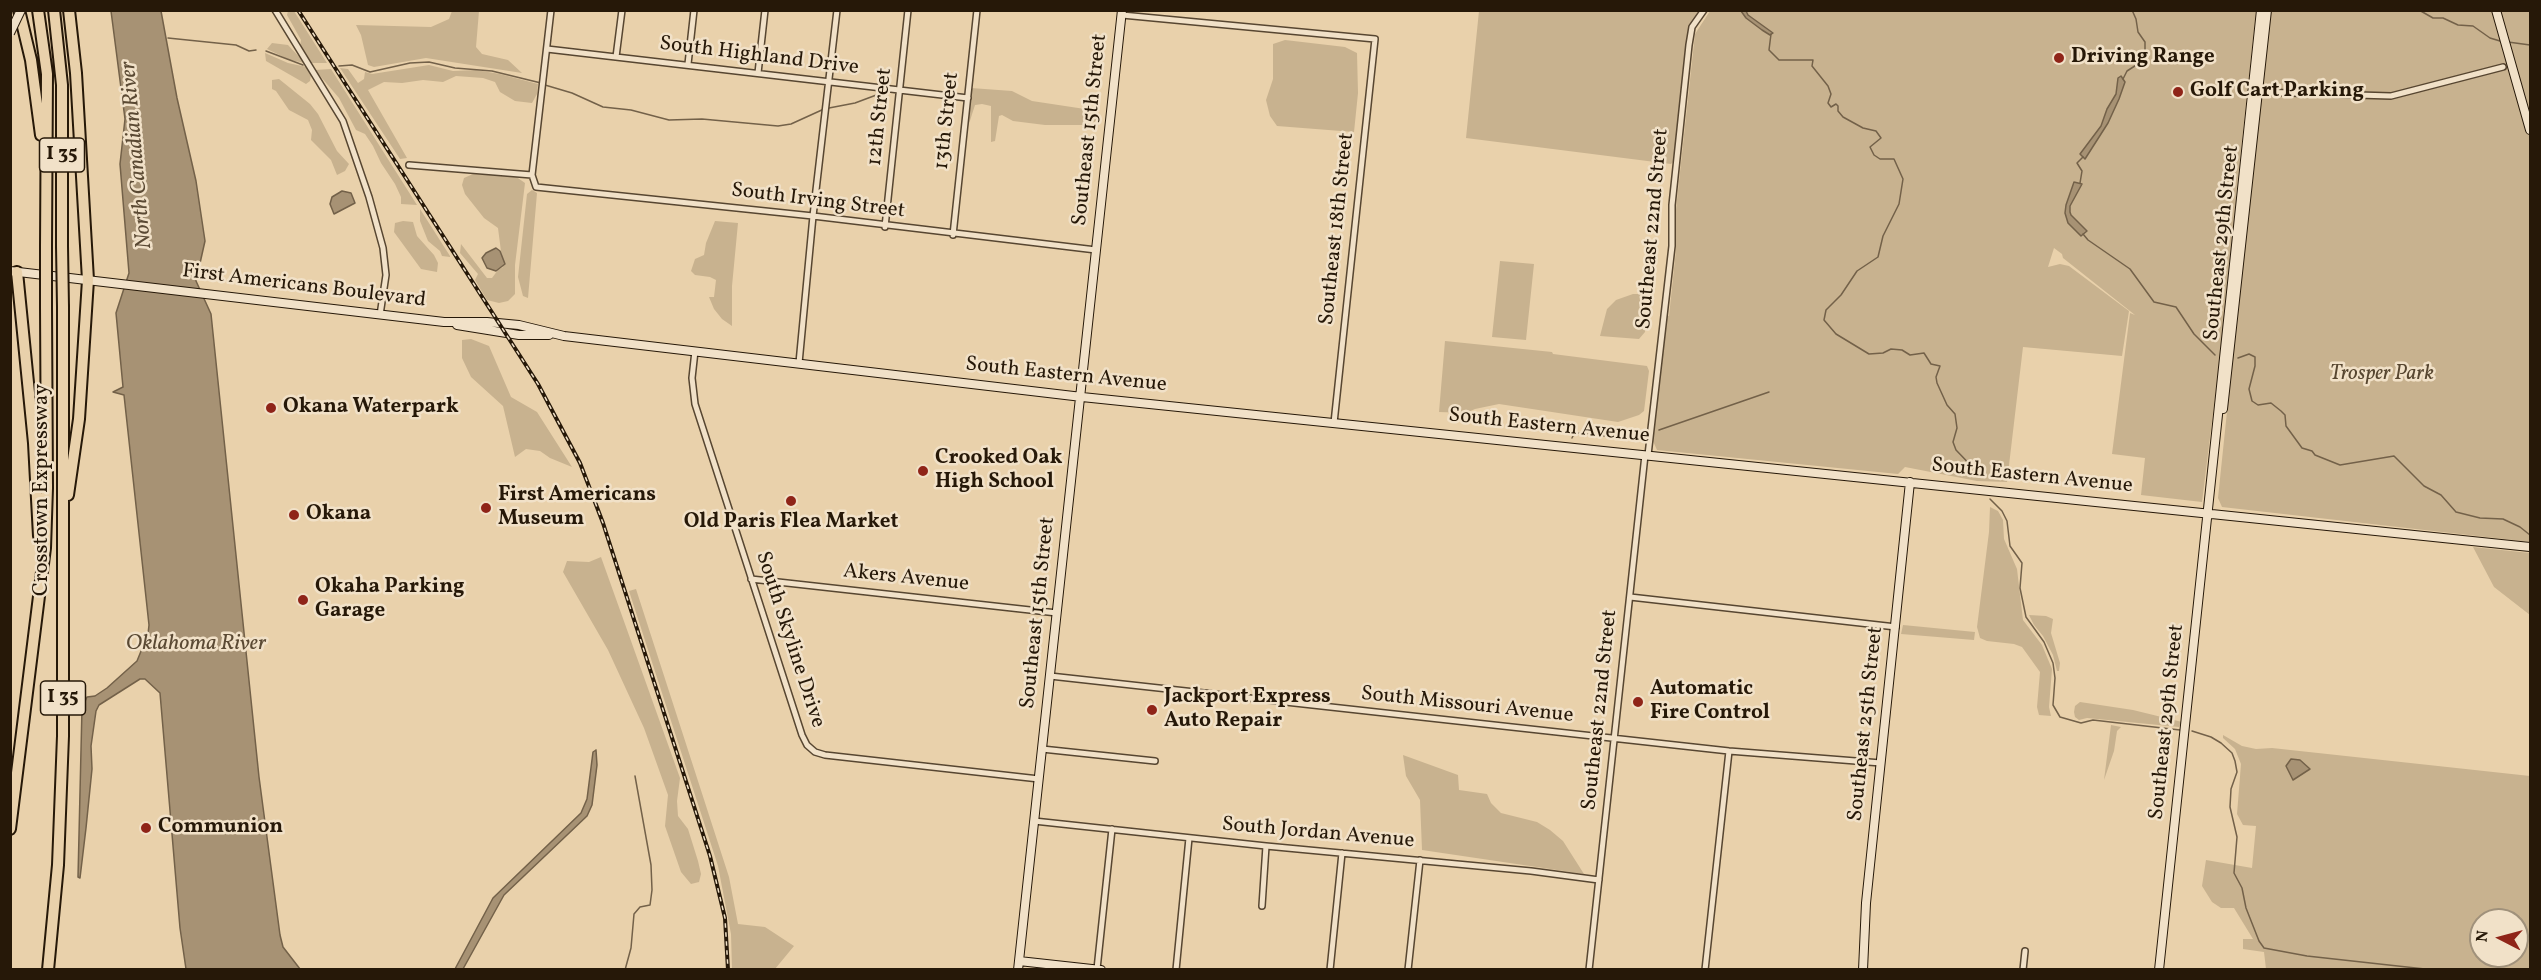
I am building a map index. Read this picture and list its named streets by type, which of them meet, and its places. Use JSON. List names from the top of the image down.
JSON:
{
  "streets": {
    "highway": ["I 35", "Crosstown Expressway"],
    "main road": [
      "Southeast 15th Street",
      "Southeast 29th Street",
      "First Americans Boulevard",
      "South Eastern Avenue",
      "Southeast 25th Street"
    ],
    "street": [
      "South Highland Drive",
      "12th Street",
      "13th Street",
      "South Irving Street",
      "Southeast 18th Street",
      "Southeast 22nd Street",
      "Akers Avenue",
      "South Skyline Drive",
      "South Missouri Avenue",
      "South Jordan Avenue"
    ]
  },
  "crossings": [
    ["South Highland Drive", "12th Street"],
    ["South Highland Drive", "13th Street"],
    ["12th Street", "South Irving Street"],
    ["13th Street", "South Irving Street"],
    ["Southeast 15th Street", "South Irving Street"],
    ["Southeast 15th Street", "Southeast 18th Street"],
    ["Southeast 15th Street", "South Eastern Avenue"],
    ["Southeast 15th Street", "Akers Avenue"],
    ["Southeast 15th Street", "South Skyline Drive"],
    ["Southeast 15th Street", "South Missouri Avenue"],
    ["Southeast 15th Street", "South Jordan Avenue"],
    ["I 35", "Crosstown Expressway"],
    ["Southeast 18th Street", "South Eastern Avenue"],
    ["Southeast 22nd Street", "South Eastern Avenue"],
    ["Southeast 22nd Street", "South Missouri Avenue"],
    ["Southeast 22nd Street", "South Jordan Avenue"],
    ["Southeast 29th Street", "South Eastern Avenue"],
    ["First Americans Boulevard", "South Eastern Avenue"],
    ["South Eastern Avenue", "South Skyline Drive"],
    ["South Eastern Avenue", "Southeast 25th Street"],
    ["Akers Avenue", "South Skyline Drive"],
    ["South Missouri Avenue", "Southeast 25th Street"]
  ],
  "water": ["North Canadian River", "Oklahoma River"],
  "parks": ["Trosper Park"],
  "places": [
    "Driving Range",
    "Golf Cart Parking",
    "Okana Waterpark",
    "Crooked Oak High School",
    "Old Paris Flea Market",
    "First Americans Museum",
    "Okana",
    "Okaha Parking Garage",
    "Automatic Fire Control",
    "Jackport Express Auto Repair",
    "Communion"
  ],
  "north": "left"
}
